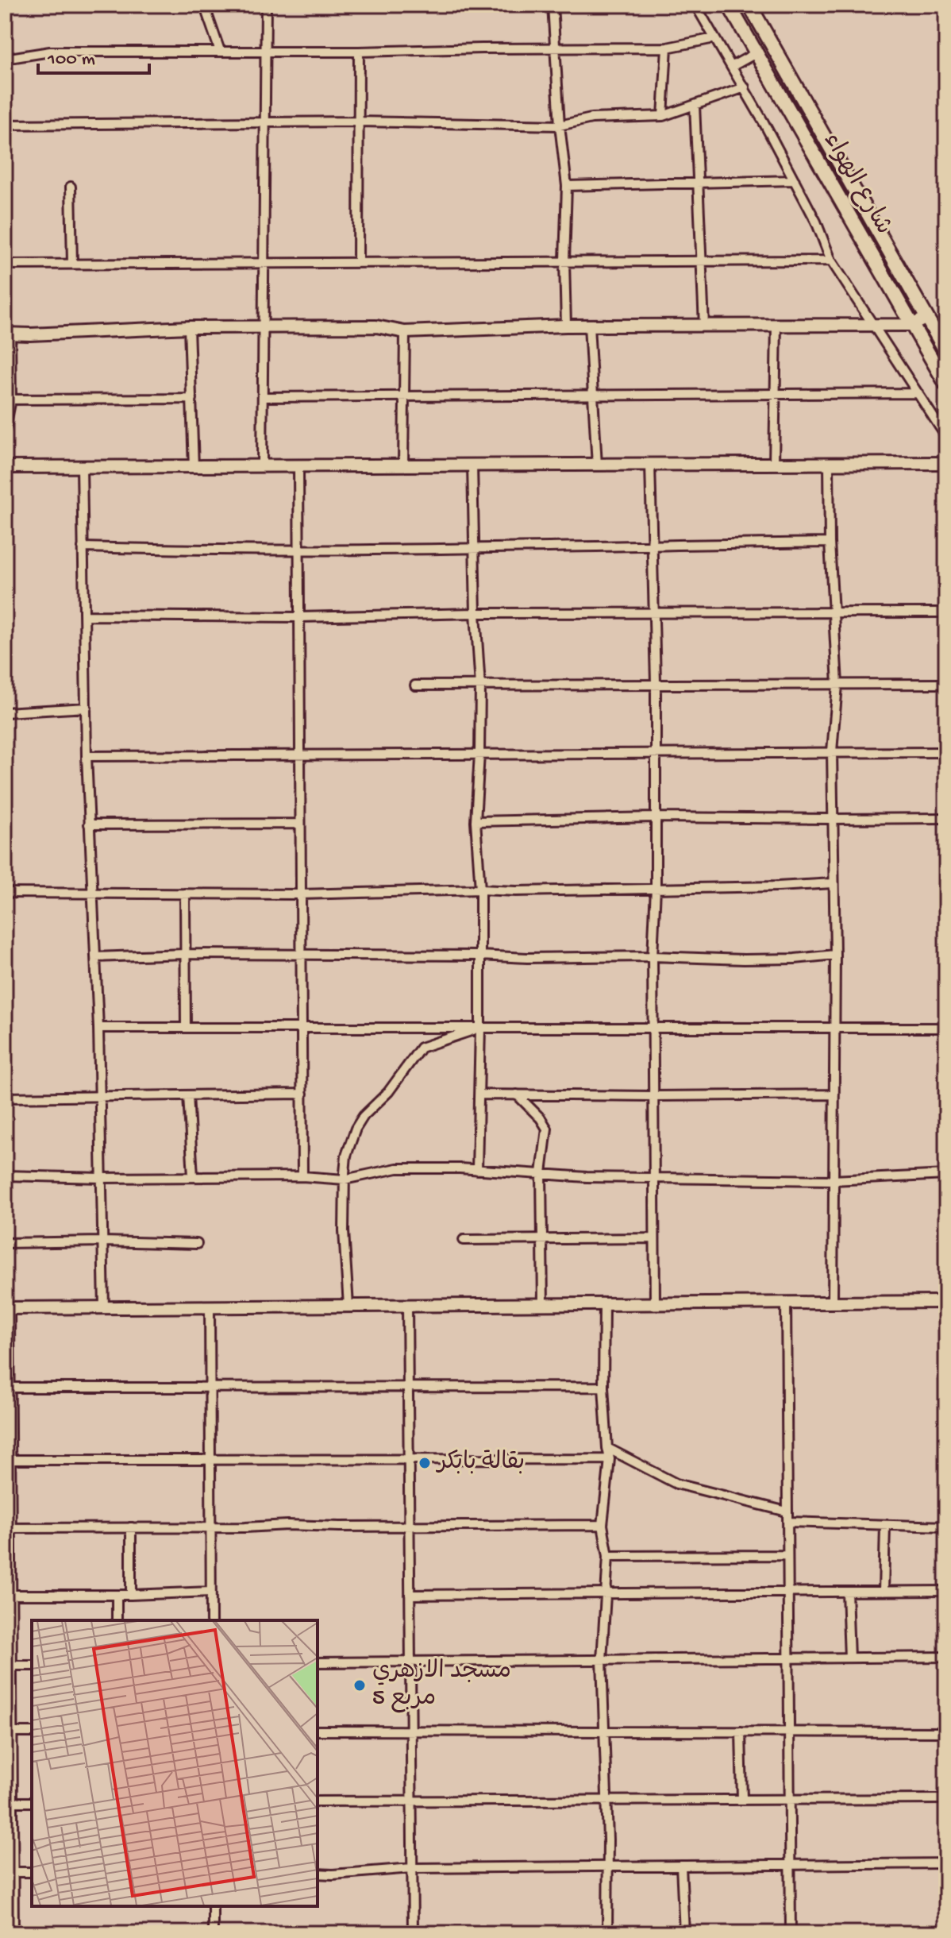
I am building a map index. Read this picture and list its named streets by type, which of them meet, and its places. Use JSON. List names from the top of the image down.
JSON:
{
  "streets": {
    "main road": ["شارع الهواء"]
  },
  "places": ["بقالة بابكر", "مسجد الازهري مربع 5"],
  "scale_bar": "100 m"
}
